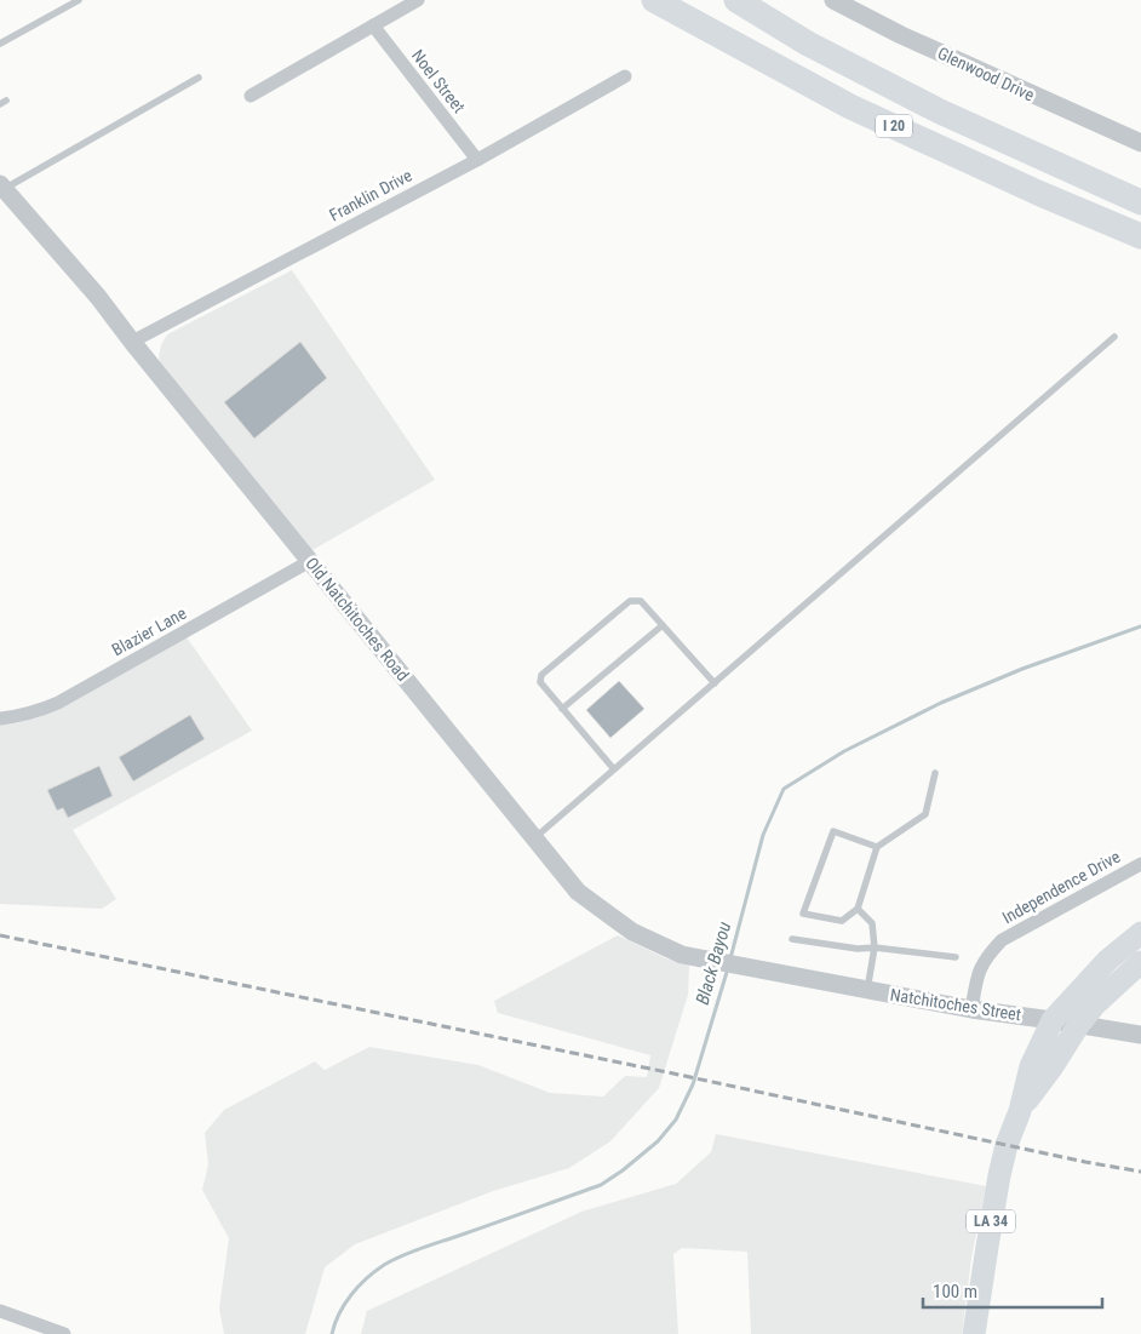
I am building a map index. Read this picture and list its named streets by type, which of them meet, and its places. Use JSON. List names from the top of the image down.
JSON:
{
  "streets": {
    "highway": ["I 20"],
    "main road": ["LA 34"],
    "street": [
      "Glenwood Drive",
      "Noel Street",
      "Franklin Drive",
      "Old Natchitoches Road",
      "Blazier Lane",
      "Independence Drive",
      "Natchitoches Street"
    ]
  },
  "crossings": [
    ["Noel Street", "Franklin Drive"],
    ["Franklin Drive", "Old Natchitoches Road"],
    ["Old Natchitoches Road", "Blazier Lane"],
    ["Old Natchitoches Road", "Natchitoches Street"],
    ["Independence Drive", "Natchitoches Street"],
    ["Natchitoches Street", "LA 34"]
  ],
  "water": ["Black Bayou"],
  "scale_bar": "100 m"
}
